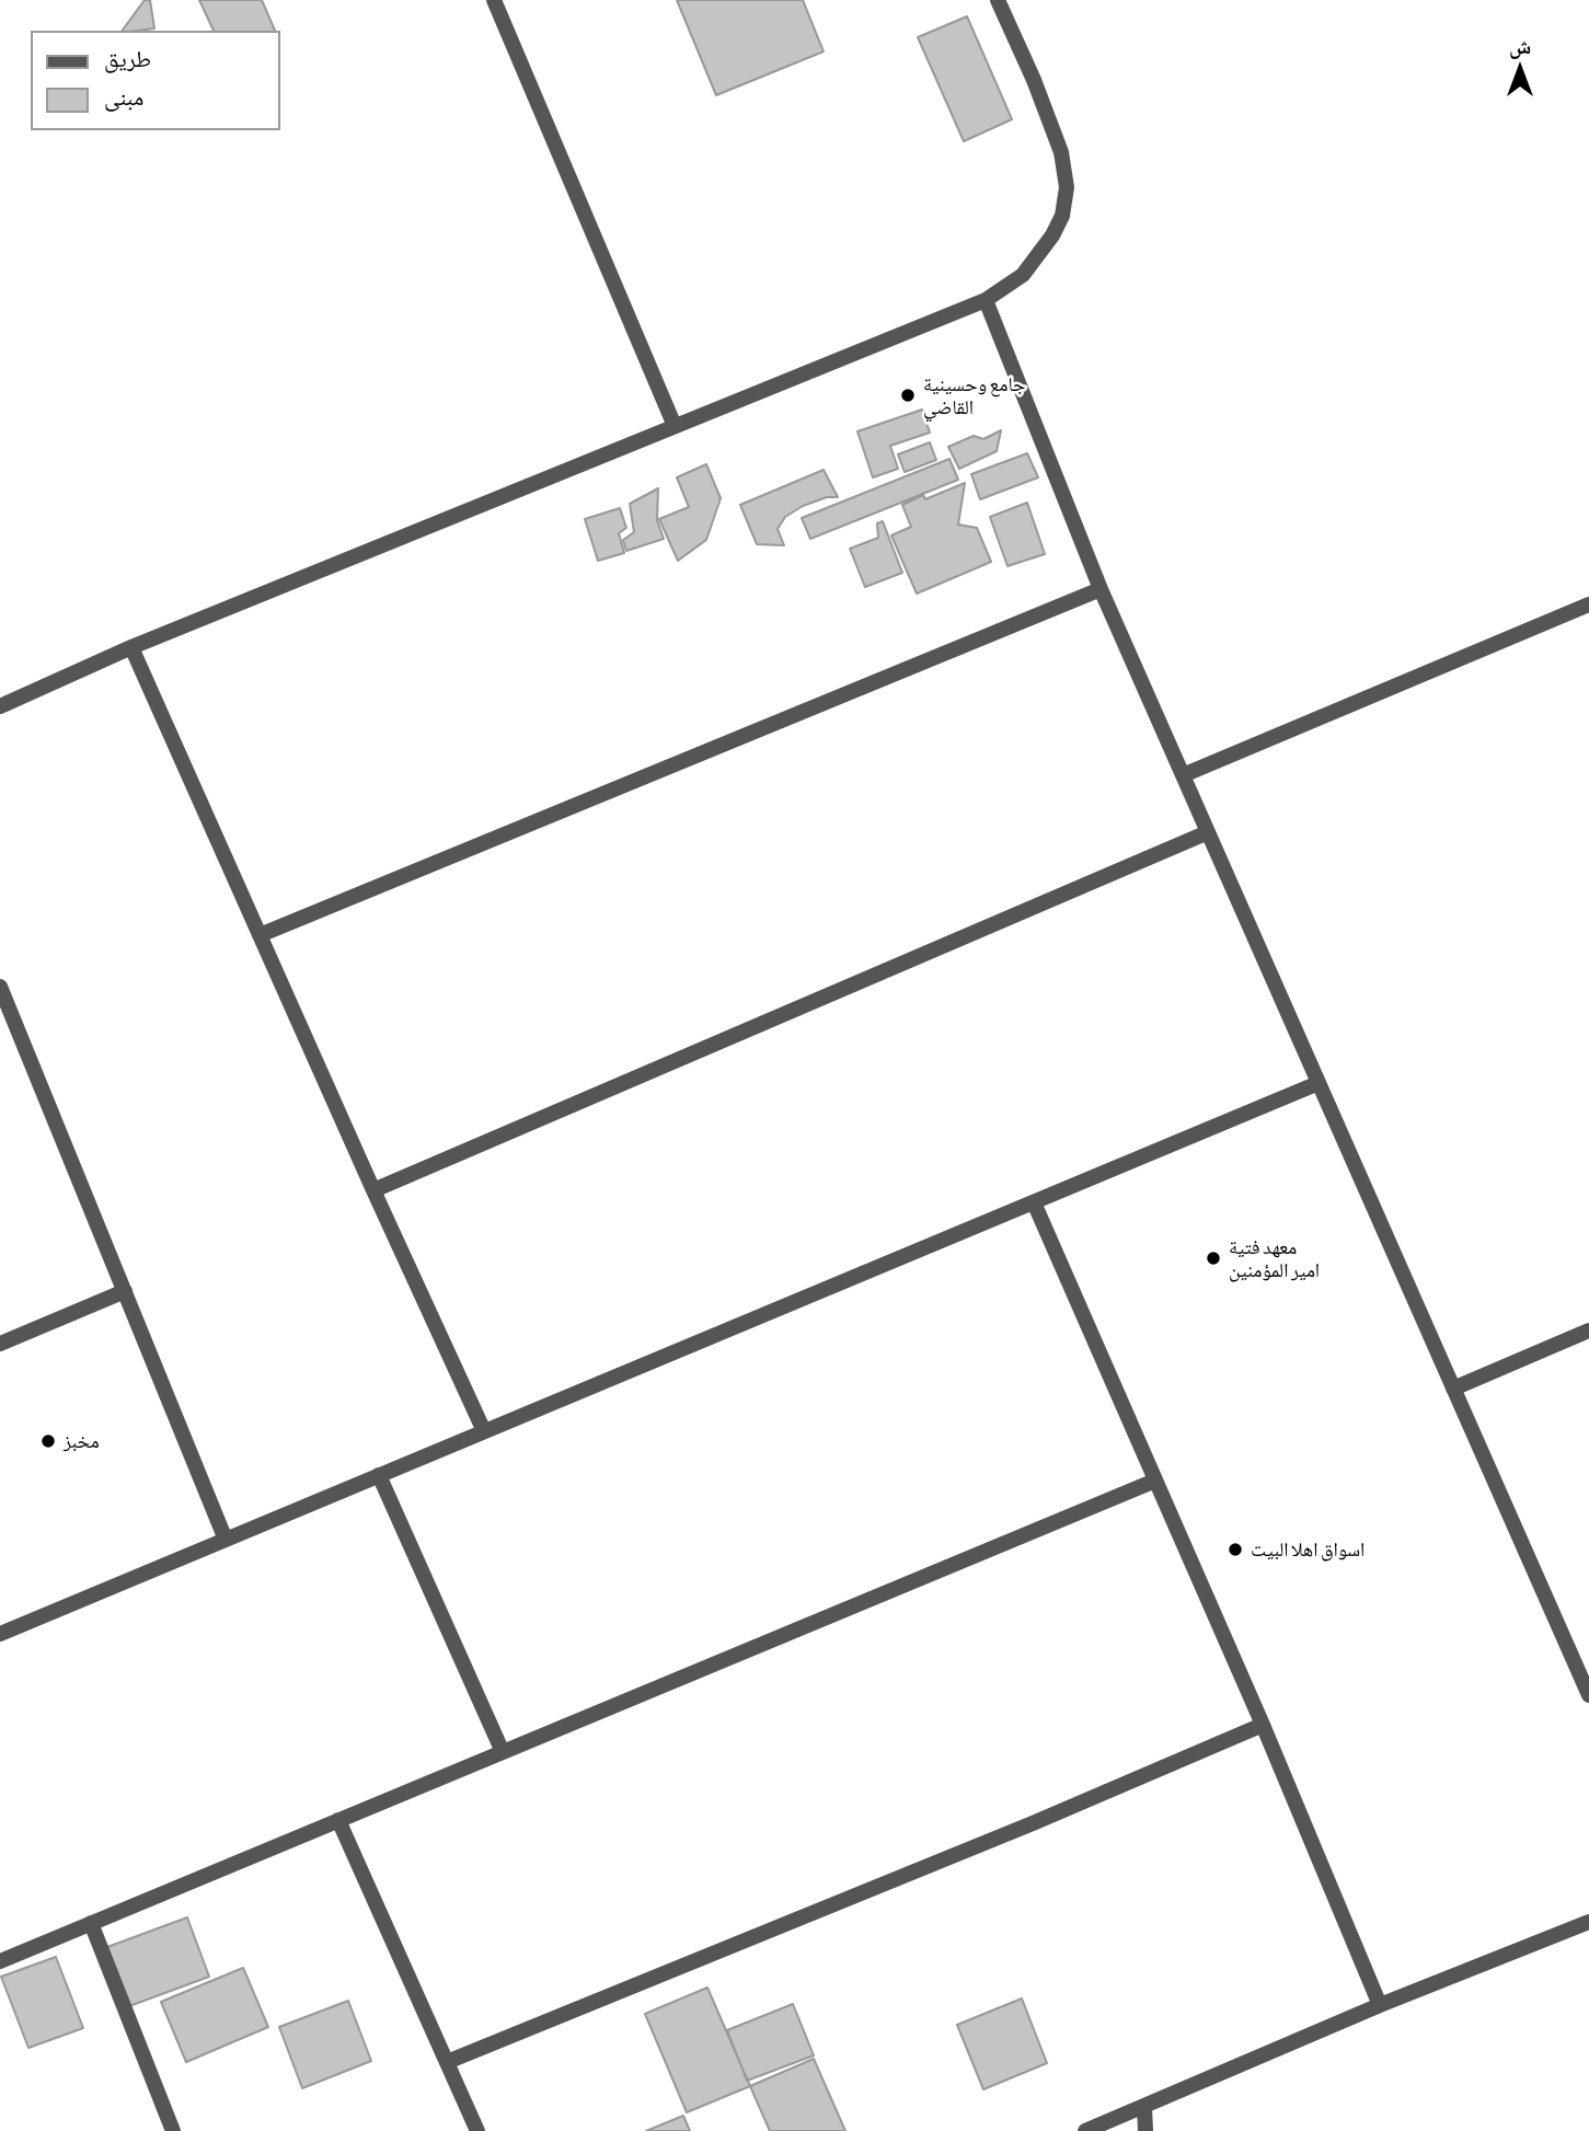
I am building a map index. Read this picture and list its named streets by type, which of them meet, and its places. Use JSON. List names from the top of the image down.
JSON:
{
  "places": [
    "جامع وحسينية القاضي",
    "معهد فتية امير المؤمنين",
    "مخبز",
    "اسواق اهلا البيت"
  ],
  "legend": ["طريق", "مبنى"],
  "north": "top"
}
